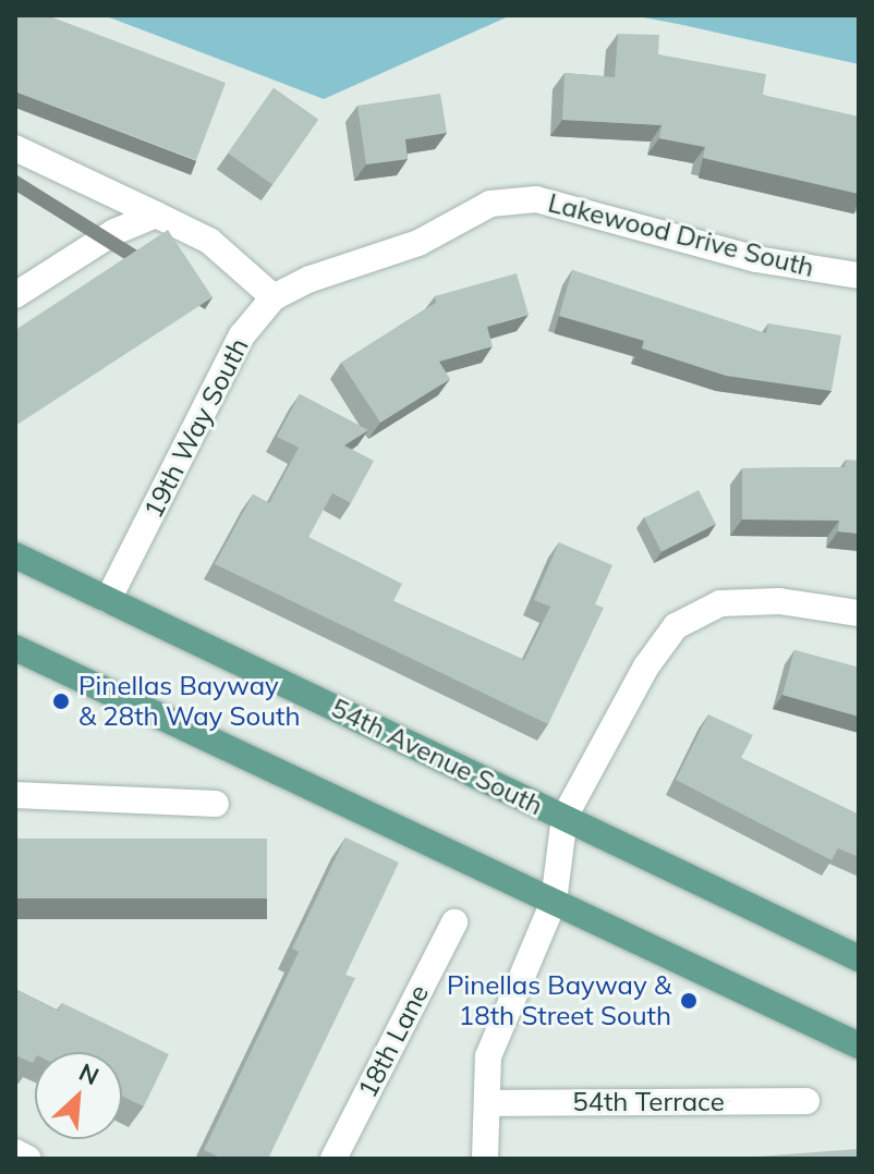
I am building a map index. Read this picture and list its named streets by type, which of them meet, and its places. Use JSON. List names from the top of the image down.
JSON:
{
  "streets": {
    "main road": ["54th Avenue South"],
    "street": [
      "Lakewood Drive South",
      "19th Way South",
      "18th Lane",
      "54th Terrace"
    ]
  },
  "crossings": [
    ["Lakewood Drive South", "19th Way South"],
    ["19th Way South", "54th Avenue South"]
  ],
  "places": ["Pinellas Bayway & 28th Way South", "Pinellas Bayway & 18th Street South"],
  "north": "top right"
}
